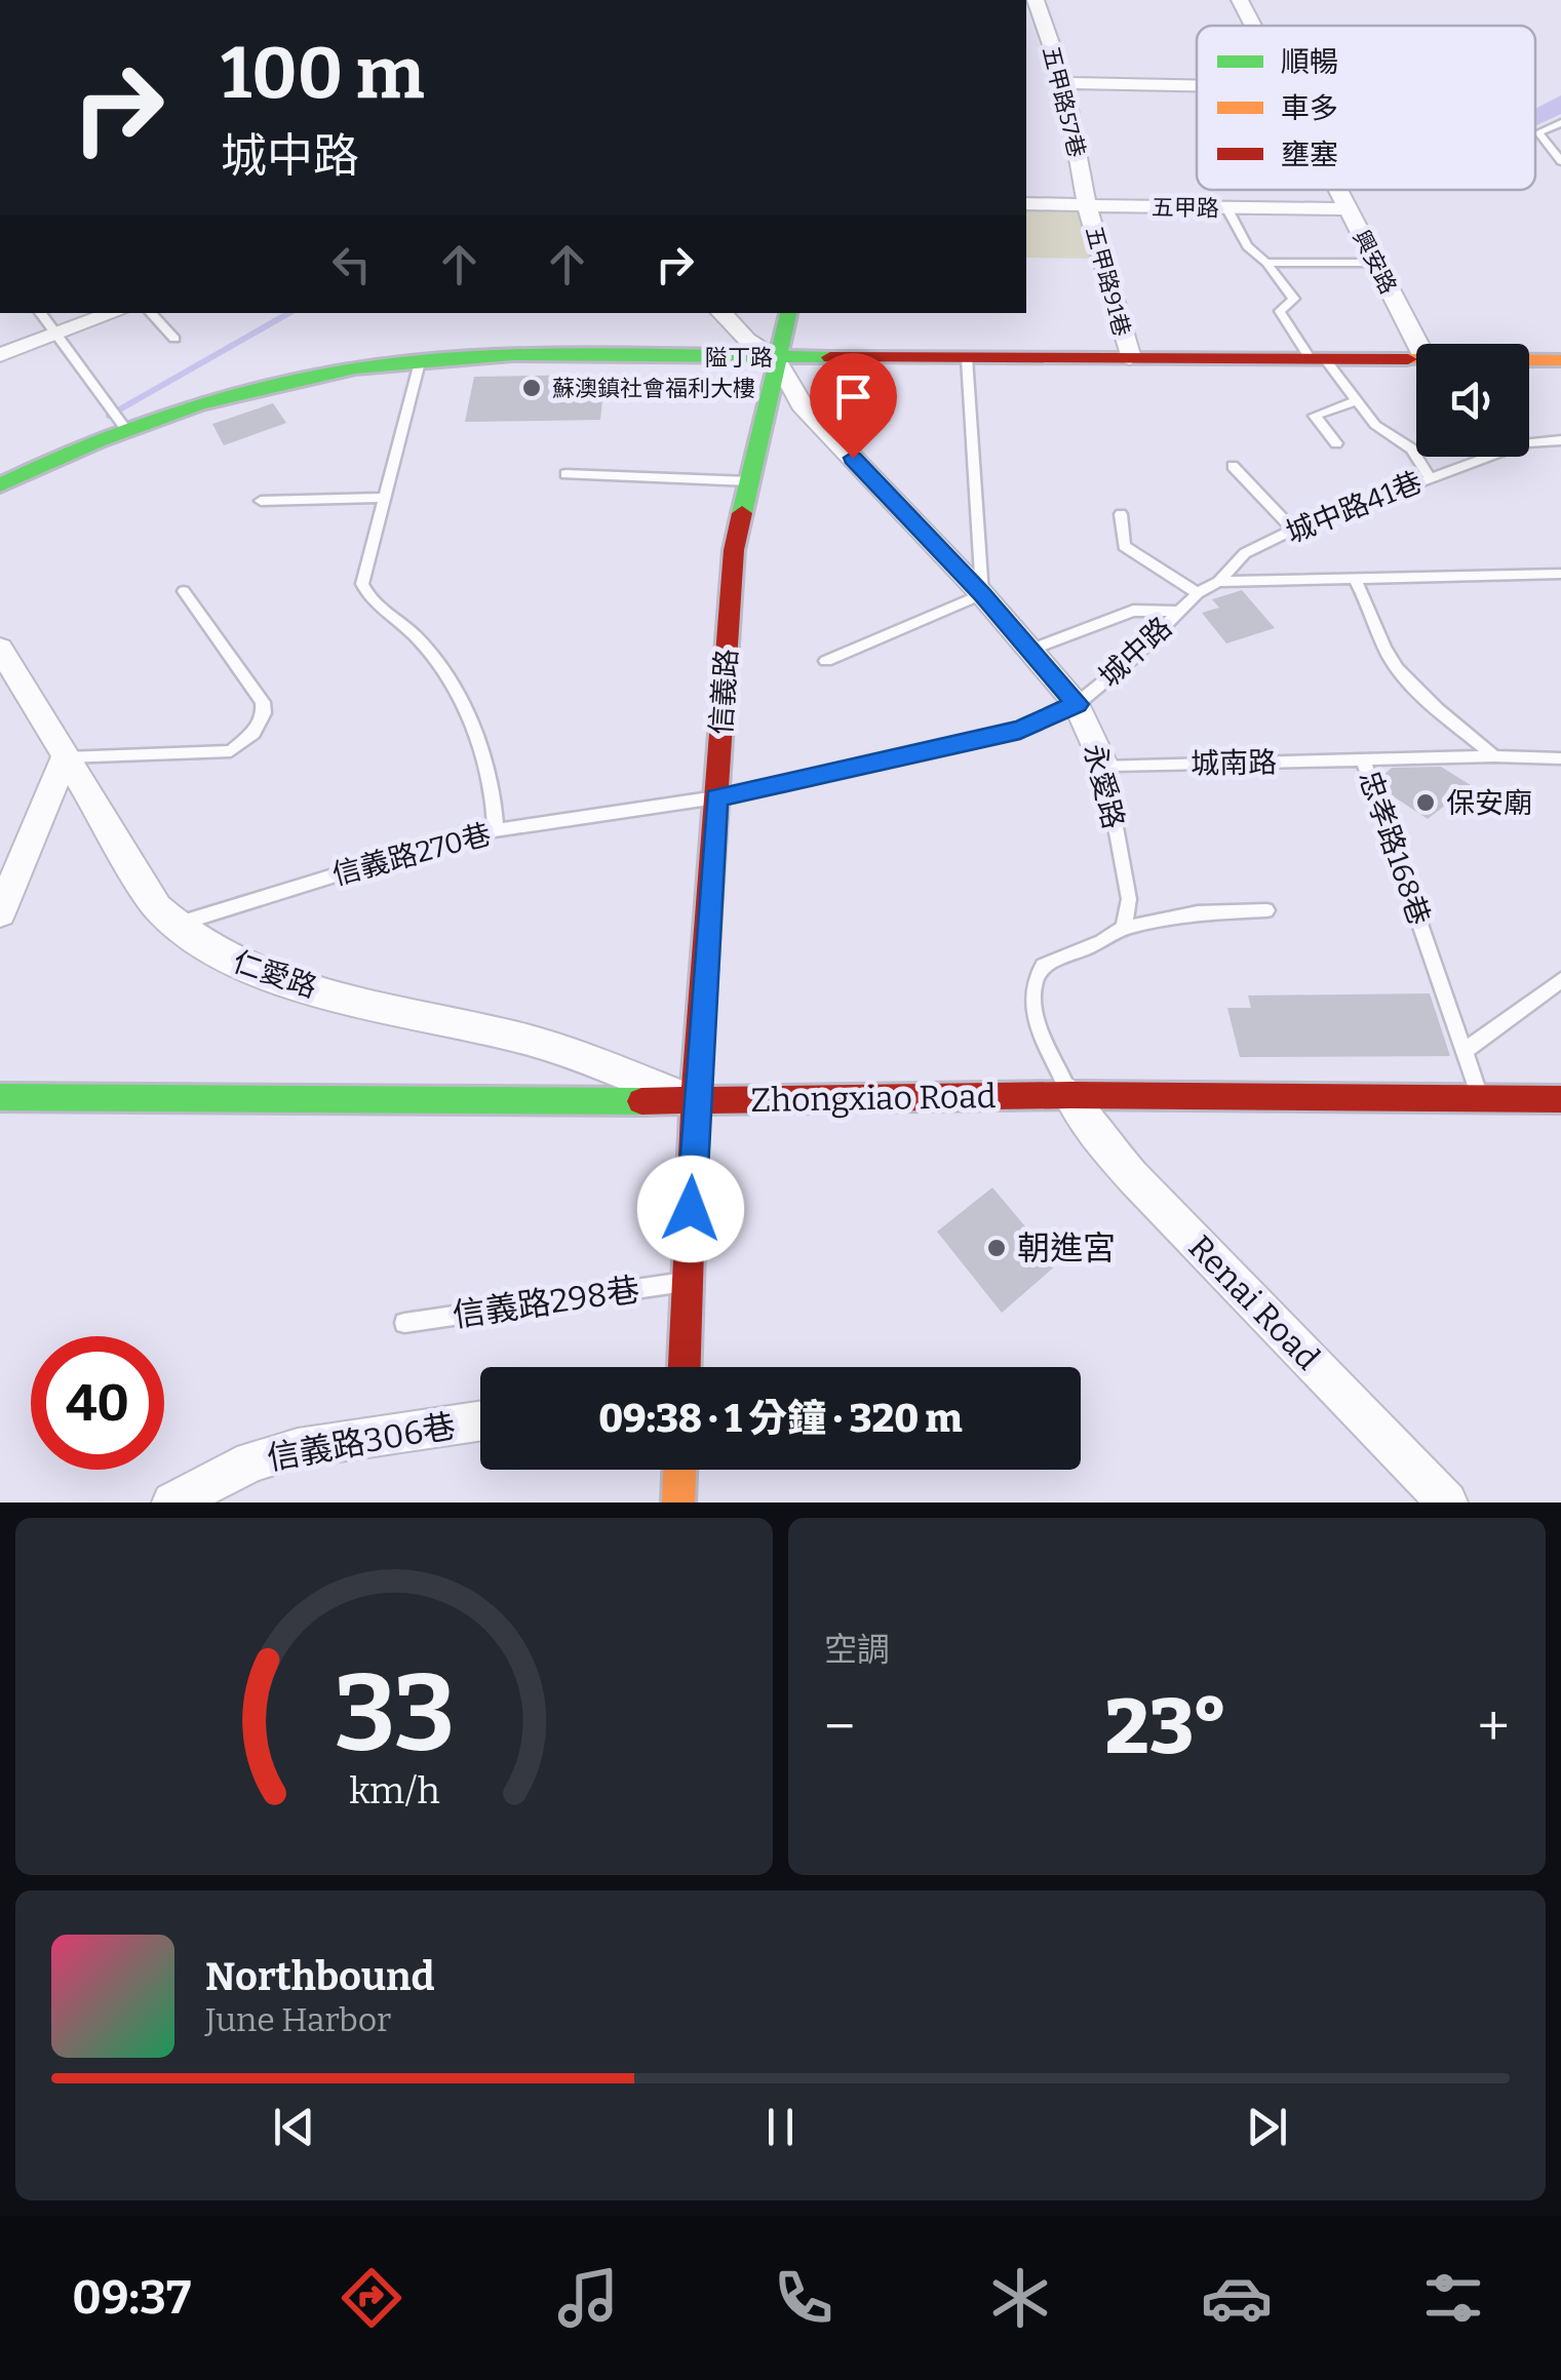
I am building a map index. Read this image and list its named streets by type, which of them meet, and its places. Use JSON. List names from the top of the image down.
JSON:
{
  "streets": {
    "street": [
      "五甲路57巷",
      "五甲路",
      "興安路",
      "五甲路91巷",
      "隘丁路",
      "信義路",
      "永愛路",
      "仁愛路",
      "Zhongxiao Road",
      "Renai Road",
      "信義路306巷"
    ],
    "lane": [
      "城中路41巷",
      "城中路",
      "城南路",
      "忠孝路168巷",
      "信義路270巷",
      "信義路298巷"
    ]
  },
  "crossings": [
    ["五甲路57巷", "五甲路"],
    ["五甲路57巷", "五甲路91巷"],
    ["五甲路", "興安路"],
    ["五甲路", "五甲路91巷"],
    ["五甲路91巷", "隘丁路"],
    ["隘丁路", "信義路"],
    ["隘丁路", "永愛路"],
    ["城中路41巷", "城中路"],
    ["城中路", "信義路"],
    ["城中路", "永愛路"],
    ["城中路", "信義路270巷"],
    ["信義路", "永愛路"],
    ["信義路", "信義路270巷"],
    ["信義路", "仁愛路"],
    ["信義路", "Zhongxiao Road"],
    ["信義路", "信義路298巷"],
    ["城南路", "永愛路"],
    ["城南路", "忠孝路168巷"],
    ["忠孝路168巷", "Zhongxiao Road"],
    ["信義路270巷", "仁愛路"],
    ["仁愛路", "Zhongxiao Road"],
    ["Zhongxiao Road", "Renai Road"]
  ],
  "places": ["蘇澳鎮社會福利大樓", "保安廟", "朝進宮"],
  "legend": ["順暢", "車多", "壅塞"],
  "page": {
    "turn": ["100 m", "城中路"],
    "limit": "40",
    "trip": "09:38 · 1 分鐘 · 320 m",
    "tile": "空調",
    "heat": ["−", "23°", "+"],
    "song": ["Northbound", "June Harbor"],
    "tabs": "09:37",
    "gauge": ["33", "km/h"]
  }
}
